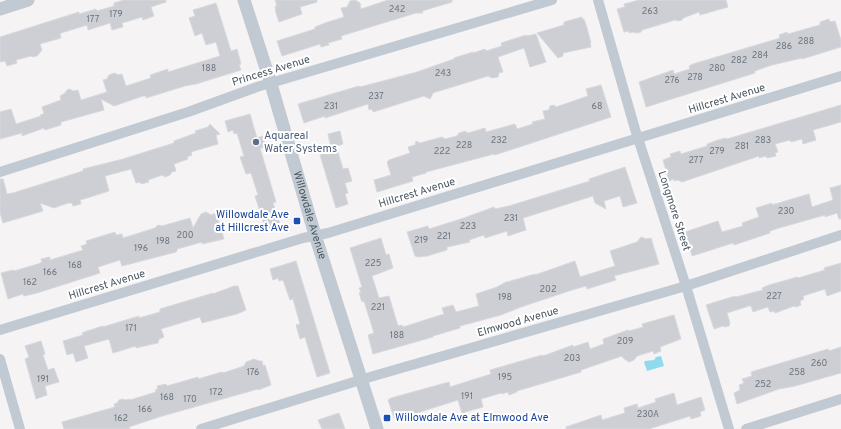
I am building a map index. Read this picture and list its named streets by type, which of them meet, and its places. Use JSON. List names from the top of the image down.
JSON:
{
  "streets": {
    "street": [
      "Princess Avenue",
      "Hillcrest Avenue",
      "Longmore Street",
      "Willowdale Avenue",
      "Elmwood Avenue"
    ]
  },
  "crossings": [
    ["Princess Avenue", "Willowdale Avenue"],
    ["Hillcrest Avenue", "Longmore Street"],
    ["Hillcrest Avenue", "Willowdale Avenue"],
    ["Longmore Street", "Elmwood Avenue"],
    ["Willowdale Avenue", "Elmwood Avenue"]
  ],
  "places": {
    "other": ["Aquareal Water Systems"],
    "transit": ["Willowdale Ave at Hillcrest Ave", "Willowdale Ave at Elmwood Ave"]
  },
  "house_numbers": [
    "242",
    "263",
    "179",
    "177",
    "288",
    "286",
    "284",
    "282",
    "188",
    "280",
    "243",
    "278",
    "276",
    "237",
    "231",
    "68",
    "232",
    "283",
    "228",
    "281",
    "222",
    "279",
    "277",
    "230",
    "231",
    "223",
    "200",
    "221",
    "219",
    "198",
    "196",
    "225",
    "168",
    "166",
    "162",
    "202",
    "227",
    "198",
    "221",
    "171",
    "188",
    "209",
    "203",
    "260",
    "176",
    "258",
    "195",
    "191",
    "252",
    "172",
    "191",
    "168",
    "170",
    "166",
    "230A",
    "162"
  ]
}
